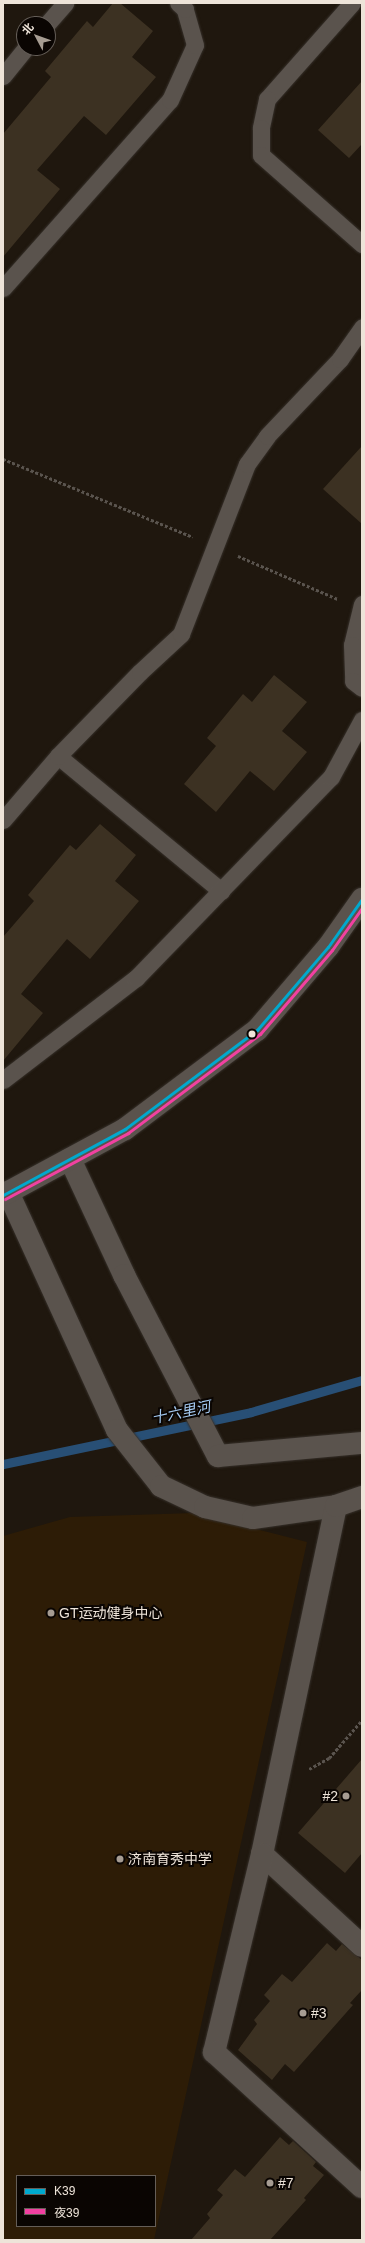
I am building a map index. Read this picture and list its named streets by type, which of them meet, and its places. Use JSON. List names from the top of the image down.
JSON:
{
  "water": ["十六里河"],
  "places": [
    "GT运动健身中心",
    "#2",
    "济南育秀中学",
    "#3",
    "#7"
  ],
  "lines": ["transit line K39", "transit line 夜39"],
  "legend": ["K39", "夜39"],
  "north": "top left"
}
